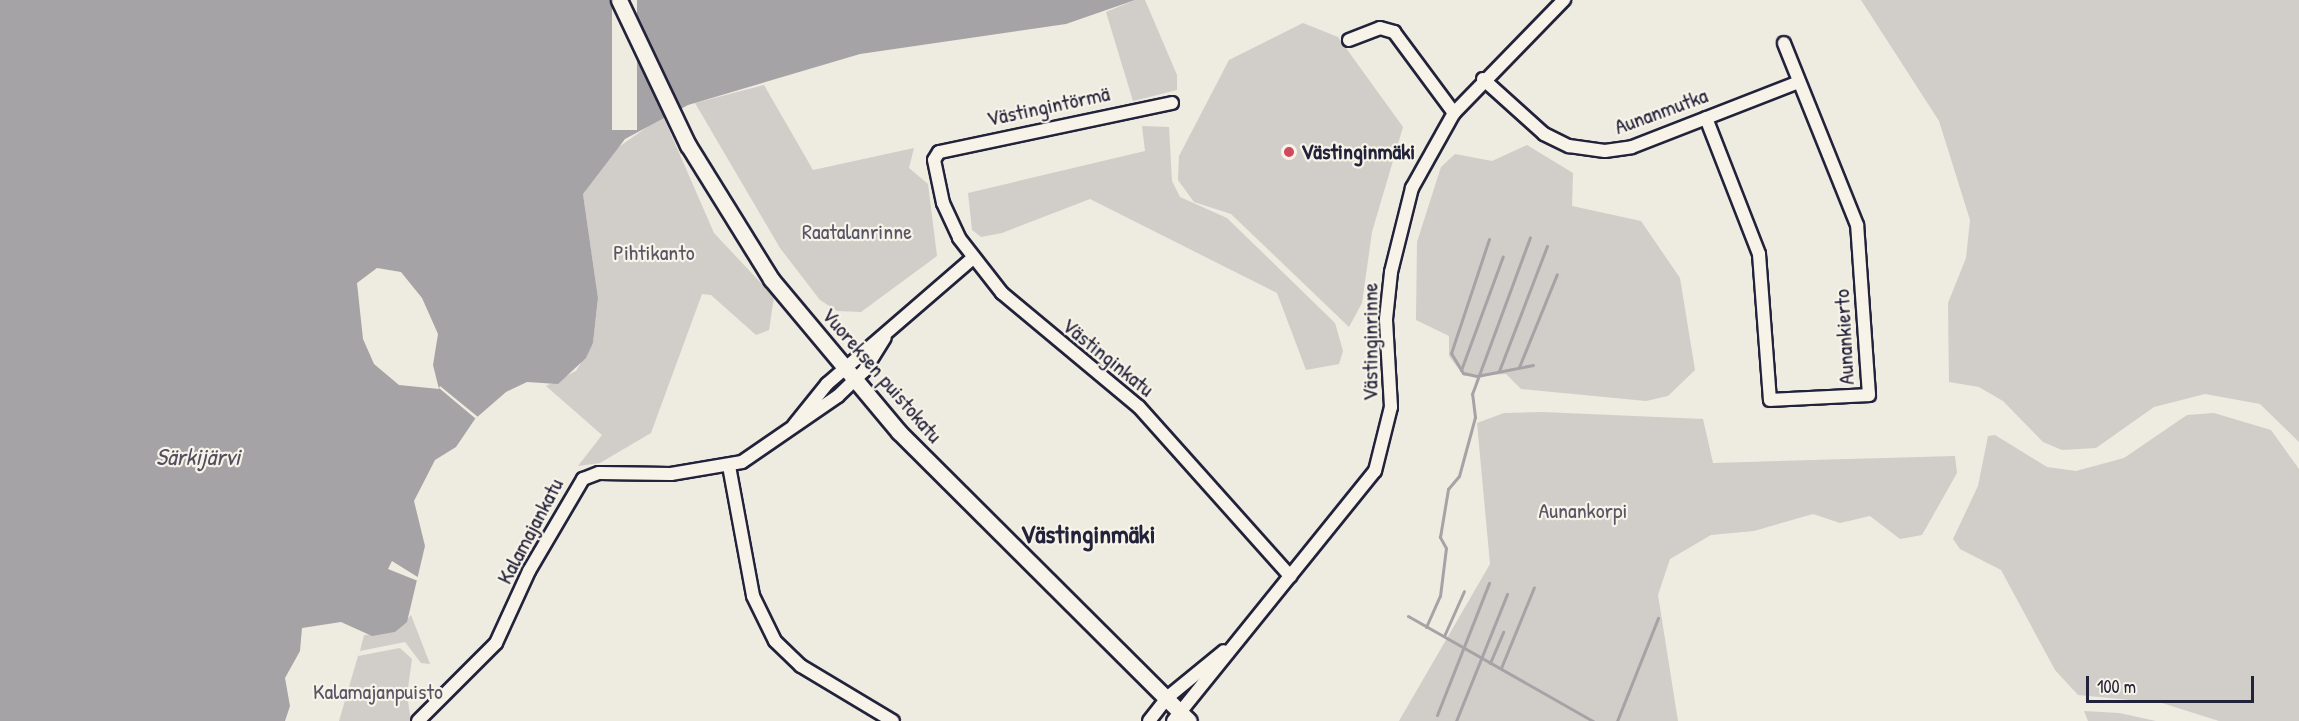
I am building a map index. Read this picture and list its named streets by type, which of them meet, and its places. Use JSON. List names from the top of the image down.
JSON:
{
  "streets": {
    "main road": ["Vuoreksen puistokatu"],
    "street": [
      "Västingintörmä",
      "Aunanmutka",
      "Aunankierto",
      "Västinginrinne",
      "Västinginkatu",
      "Kalamajankatu"
    ]
  },
  "crossings": [
    ["Västingintörmä", "Västinginkatu"],
    ["Aunanmutka", "Aunankierto"],
    ["Aunanmutka", "Västinginrinne"],
    ["Västinginrinne", "Västinginkatu"],
    ["Västinginrinne", "Vuoreksen puistokatu"],
    ["Västinginkatu", "Kalamajankatu"],
    ["Vuoreksen puistokatu", "Kalamajankatu"]
  ],
  "districts": ["Västinginmäki"],
  "water": ["Särkijärvi"],
  "parks": [
    "Raatalanrinne",
    "Pihtikanto",
    "Aunankorpi",
    "Kalamajanpuisto"
  ],
  "places": ["Västinginmäki"],
  "scale_bar": "100 m"
}
